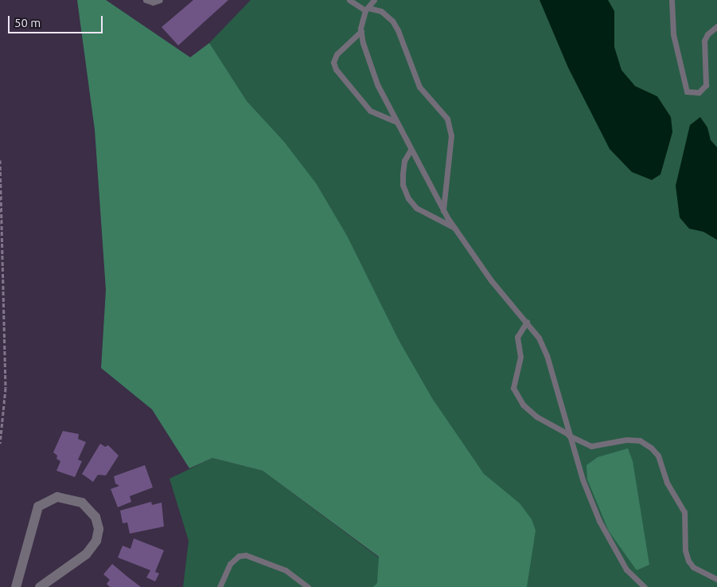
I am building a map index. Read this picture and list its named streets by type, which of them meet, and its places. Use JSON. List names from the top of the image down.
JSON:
{
  "scale_bar": "50 m"
}
